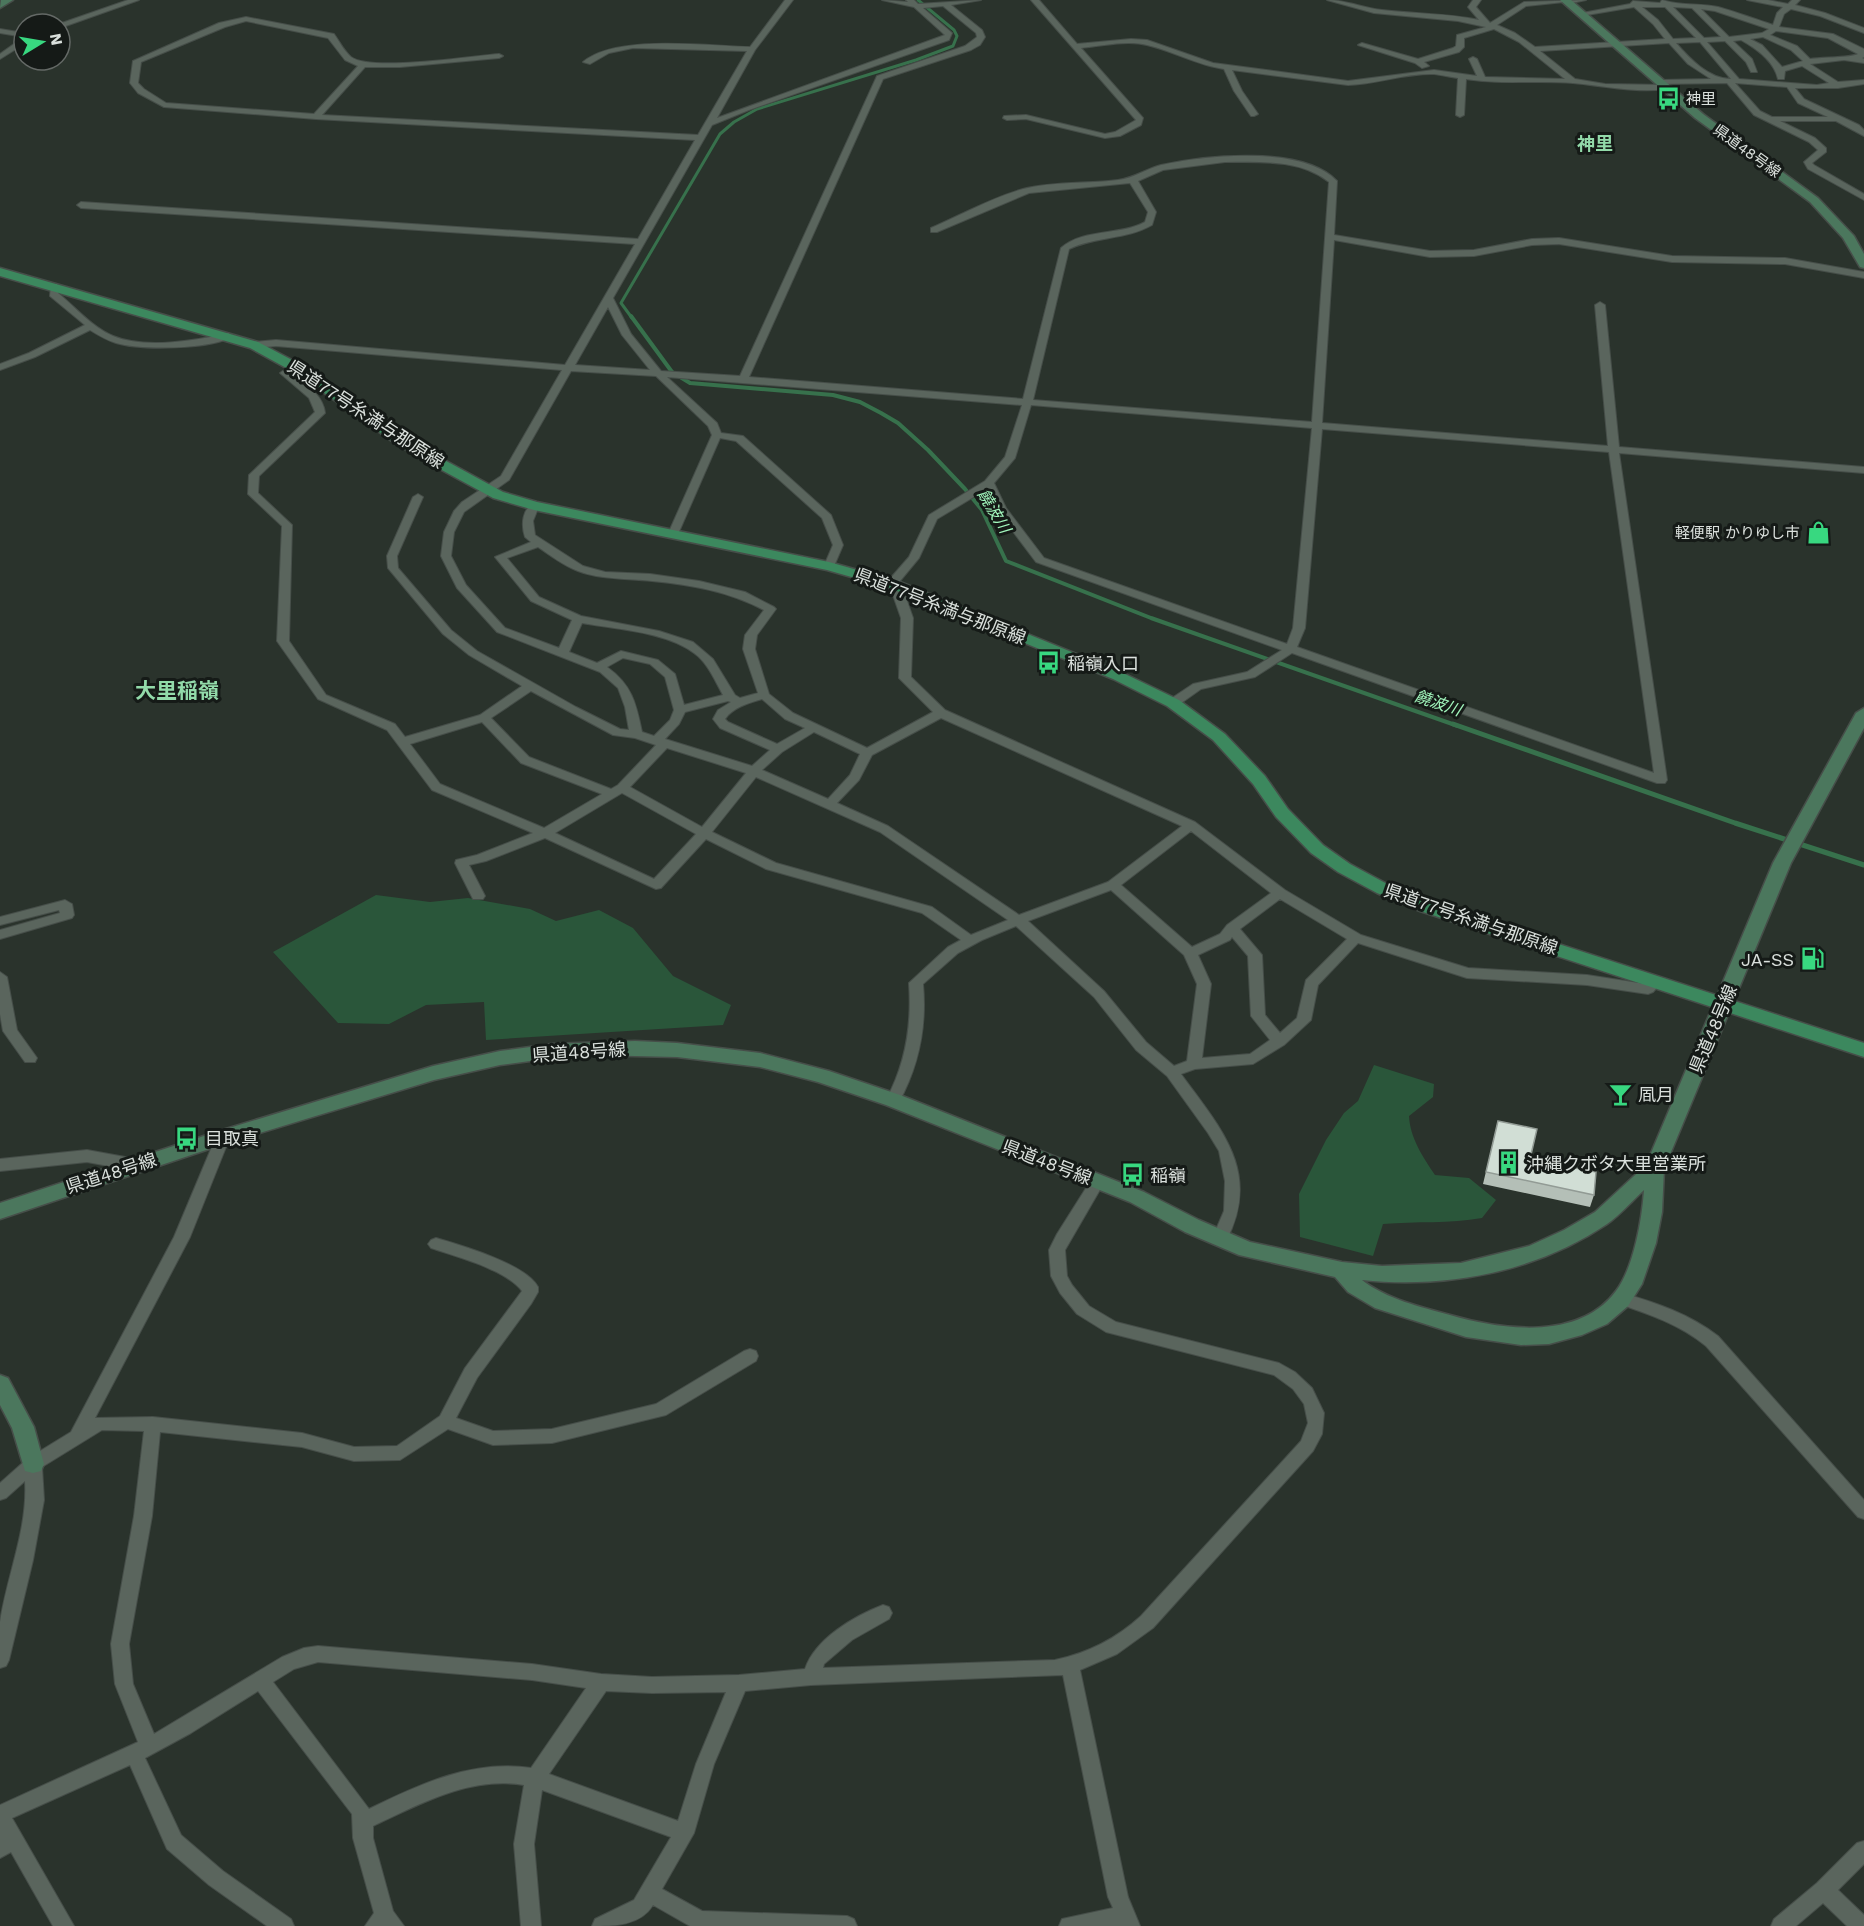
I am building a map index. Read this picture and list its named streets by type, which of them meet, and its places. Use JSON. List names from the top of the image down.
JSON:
{
  "streets": {
    "main road": ["県道48号線", "県道77号糸満与那原線"]
  },
  "crossings": [
    ["県道48号線", "県道77号糸満与那原線"]
  ],
  "districts": ["神里", "大里稲嶺"],
  "water": ["饒波川"],
  "places": {
    "bus stop": [
      "神里",
      "稲嶺入口",
      "目取真",
      "稲嶺"
    ],
    "shop": ["軽便駅 かりゆし市"],
    "fuel station": ["JA-SS"],
    "bar": ["凮月"],
    "building": ["沖縄クボタ大里営業所"]
  },
  "north": "right"
}
